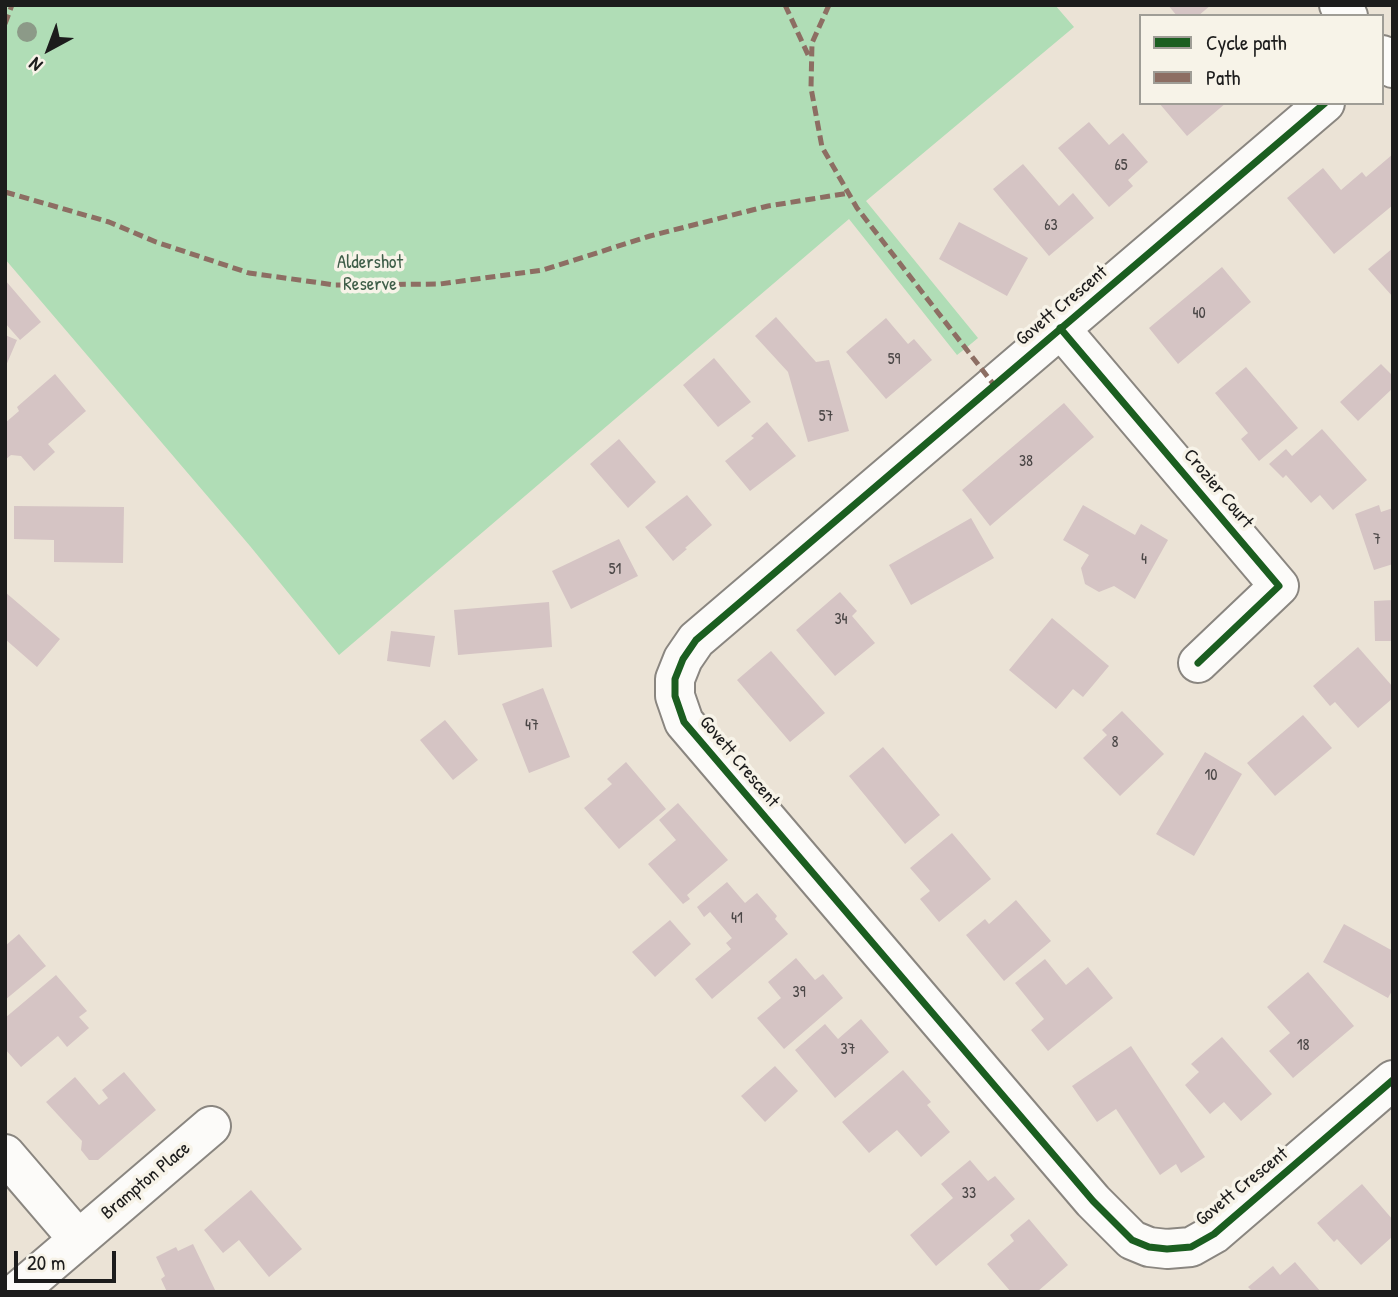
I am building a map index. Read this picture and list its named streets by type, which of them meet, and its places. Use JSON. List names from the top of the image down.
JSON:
{
  "streets": {
    "street": ["Govett Crescent", "Crozier Court", "Brampton Place"]
  },
  "crossings": [
    ["Govett Crescent", "Crozier Court"]
  ],
  "parks": ["Aldershot Reserve"],
  "house_numbers": [
    "65",
    "63",
    "40",
    "59",
    "57",
    "38",
    "7",
    "4",
    "51",
    "34",
    "47",
    "8",
    "10",
    "41",
    "39",
    "18",
    "37",
    "33"
  ],
  "legend": ["Cycle path", "Path"],
  "scale_bar": "20 m",
  "north": "bottom left"
}
